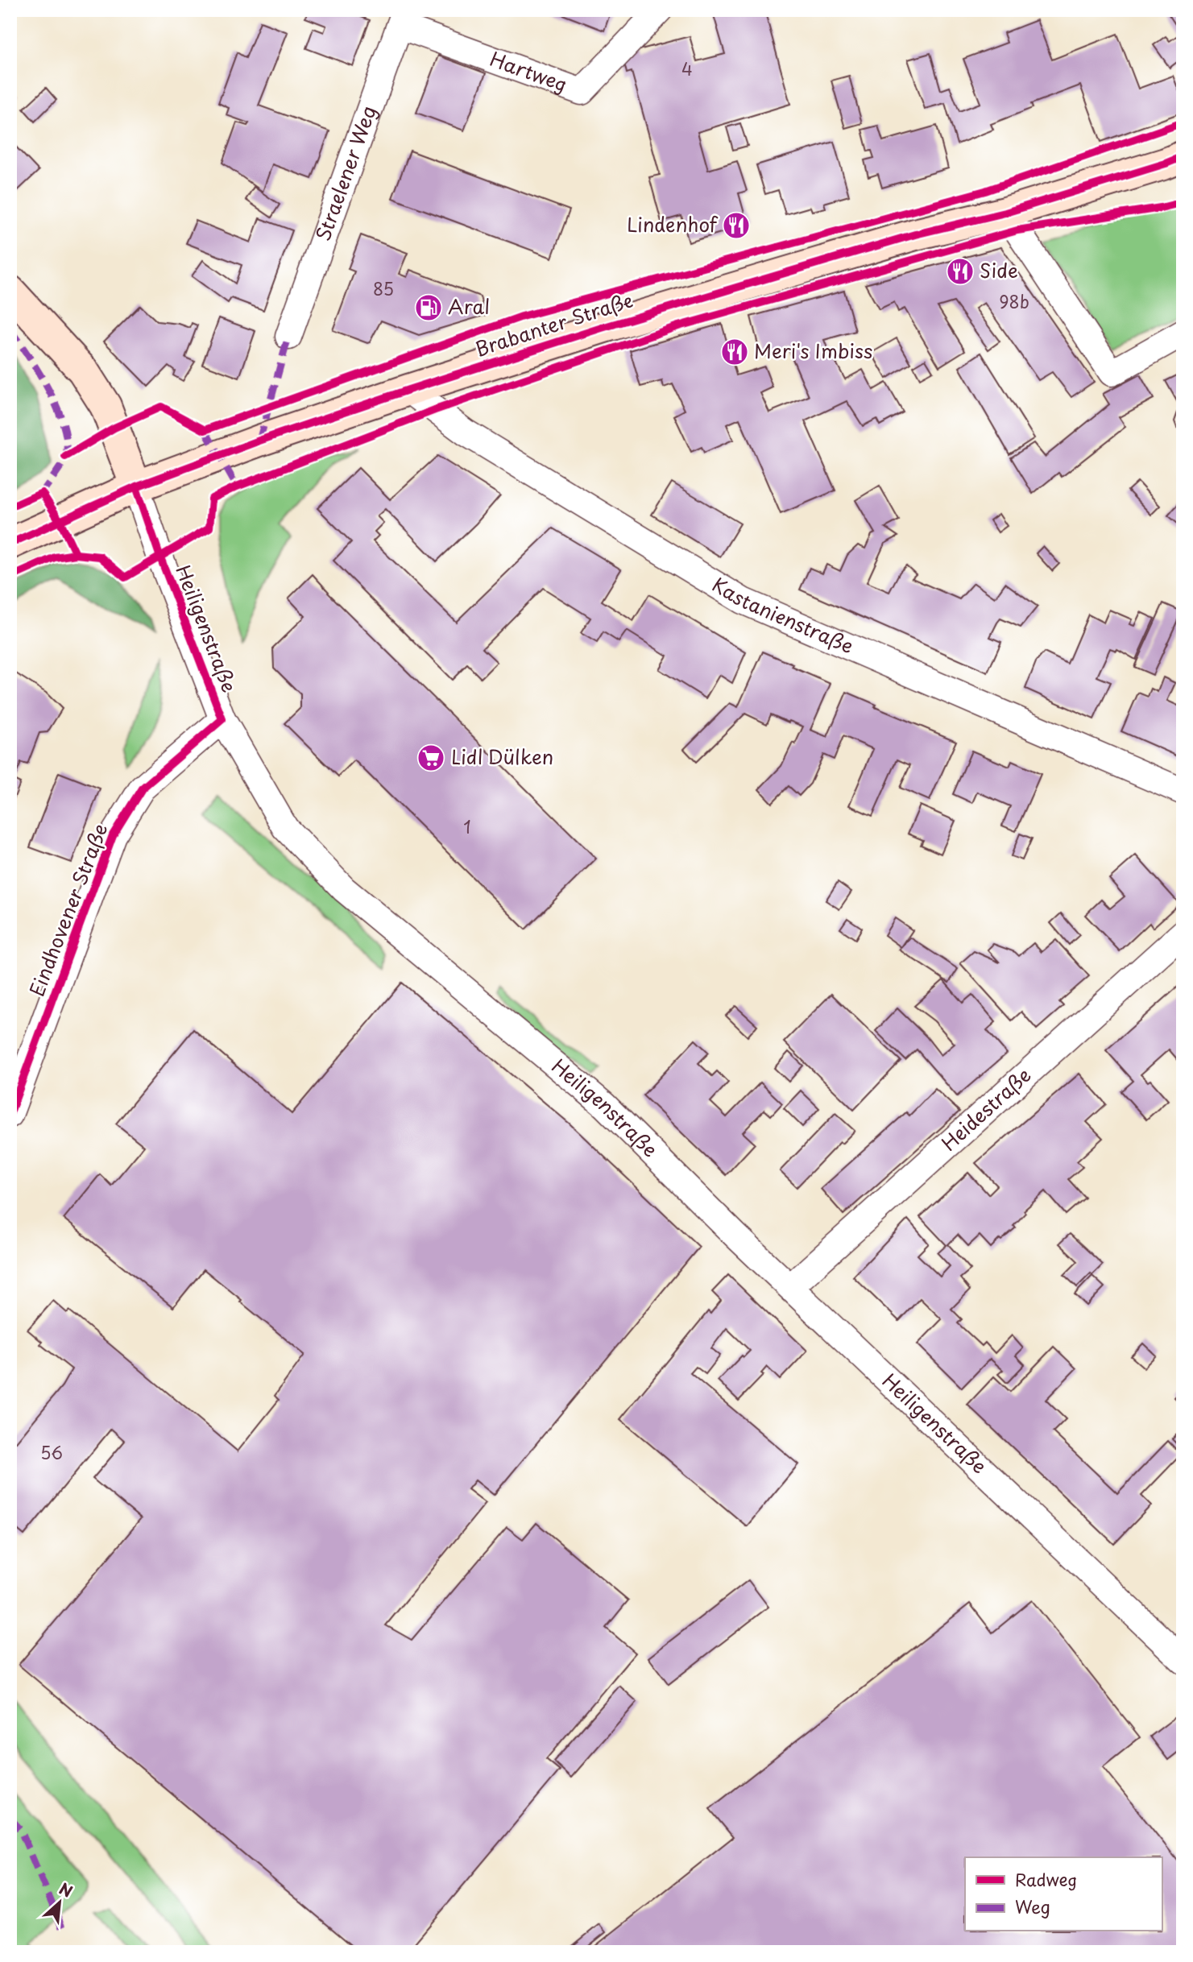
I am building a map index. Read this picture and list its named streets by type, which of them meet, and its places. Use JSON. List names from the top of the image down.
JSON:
{
  "streets": {
    "main road": ["Brabanter Straße"],
    "street": [
      "Hartweg",
      "Straelener Weg",
      "Kastanienstraße",
      "Heiligenstraße",
      "Eindhovener Straße",
      "Heidestraße"
    ]
  },
  "crossings": [
    ["Hartweg", "Straelener Weg"],
    ["Brabanter Straße", "Kastanienstraße"],
    ["Brabanter Straße", "Heiligenstraße"],
    ["Heiligenstraße", "Eindhovener Straße"],
    ["Heiligenstraße", "Heidestraße"]
  ],
  "places": {
    "restaurant": ["Lindenhof", "Side", "Meri's Imbiss"],
    "fuel station": ["Aral"],
    "supermarket": ["Lidl Dülken"]
  },
  "house_numbers": [
    "4",
    "85",
    "98b",
    "1",
    "56"
  ],
  "legend": ["Radweg", "Weg"],
  "north": "top right"
}
